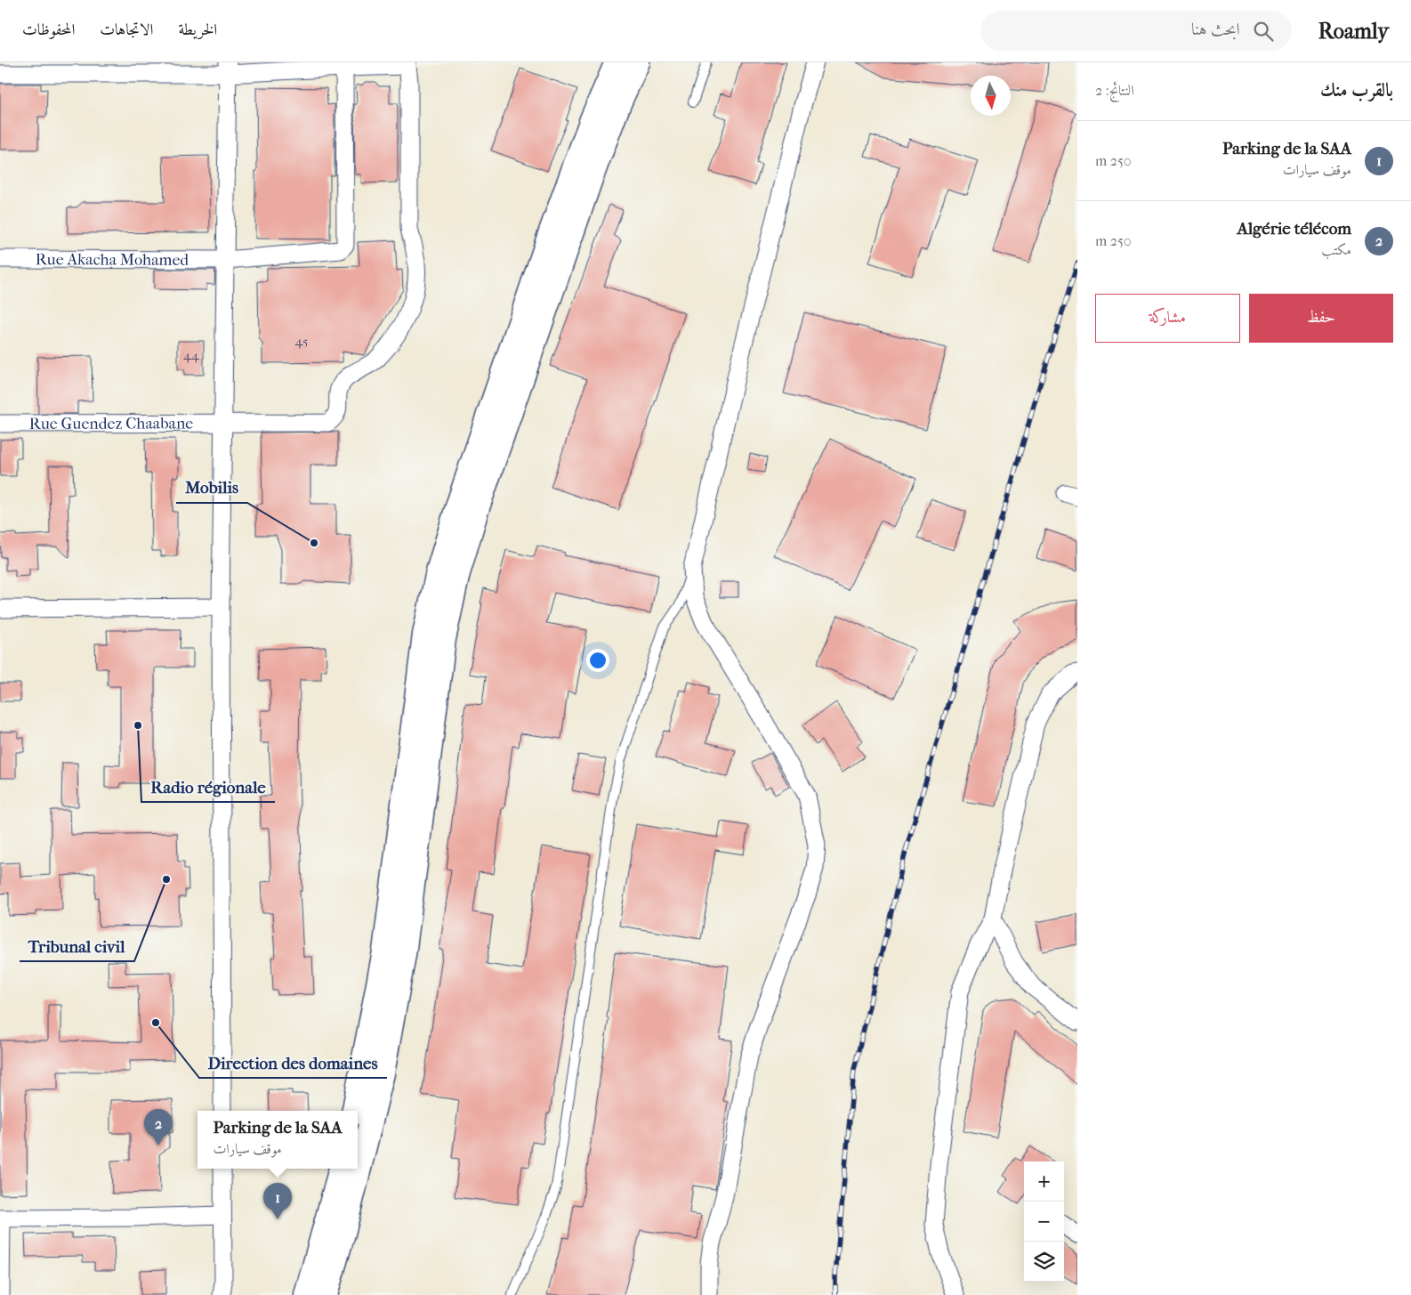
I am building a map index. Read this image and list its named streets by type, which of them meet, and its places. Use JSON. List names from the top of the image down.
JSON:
{
  "streets": {
    "street": ["Rue Akacha Mohamed", "Rue Guendez Chaabane"]
  },
  "places": [
    "Mobilis",
    "Radio régionale",
    "Tribunal civil",
    "Direction des domaines"
  ],
  "house_numbers": ["45", "44"],
  "north": "bottom",
  "page": {
    "header": "Roamly",
    "search": "ابحث هنا",
    "nav": ["الخريطة", "الاتجاهات", "المحفوظات"],
    "heading": ["بالقرب منك", "النتائج: 2"],
    "list": [
      {
        "mark": "1",
        "name": "Parking de la SAA",
        "note": "موقف سيارات",
        "value": "250 m"
      },
      {
        "mark": "2",
        "name": "Algérie télécom",
        "note": "مكتب",
        "value": "250 m"
      }
    ],
    "buttons": ["حفظ", "مشاركة"],
    "pins": ["2", "1"],
    "popup": ["Parking de la SAA", "موقف سيارات"],
    "map_buttons": ["+", "−"]
  }
}
